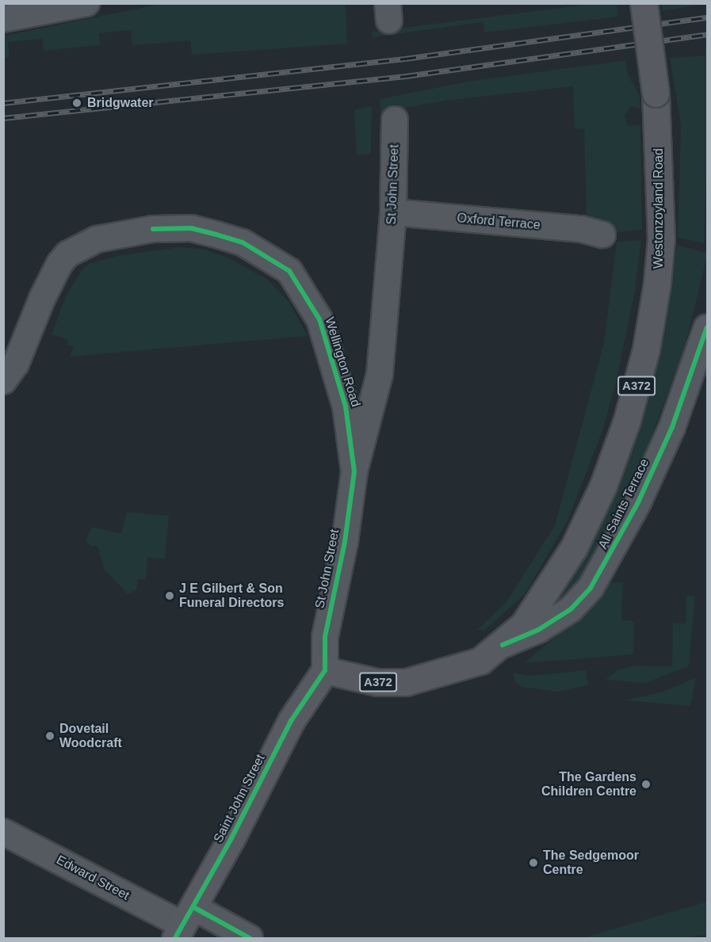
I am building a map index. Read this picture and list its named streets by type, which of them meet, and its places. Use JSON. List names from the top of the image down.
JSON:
{
  "streets": {
    "main road": ["Westonzoyland Road", "A372", "Saint John Street"],
    "street": [
      "St John Street",
      "Oxford Terrace",
      "Wellington Road",
      "All Saints Terrace",
      "Edward Street"
    ]
  },
  "crossings": [
    ["St John Street", "Westonzoyland Road"],
    ["St John Street", "Oxford Terrace"],
    ["St John Street", "Wellington Road"],
    ["St John Street", "Saint John Street"],
    ["Westonzoyland Road", "All Saints Terrace"],
    ["Westonzoyland Road", "Saint John Street"],
    ["Saint John Street", "Edward Street"]
  ],
  "places": [
    "Bridgwater",
    "J E Gilbert & Son Funeral Directors",
    "Dovetail Woodcraft",
    "The Gardens Children Centre",
    "The Sedgemoor Centre"
  ]
}
